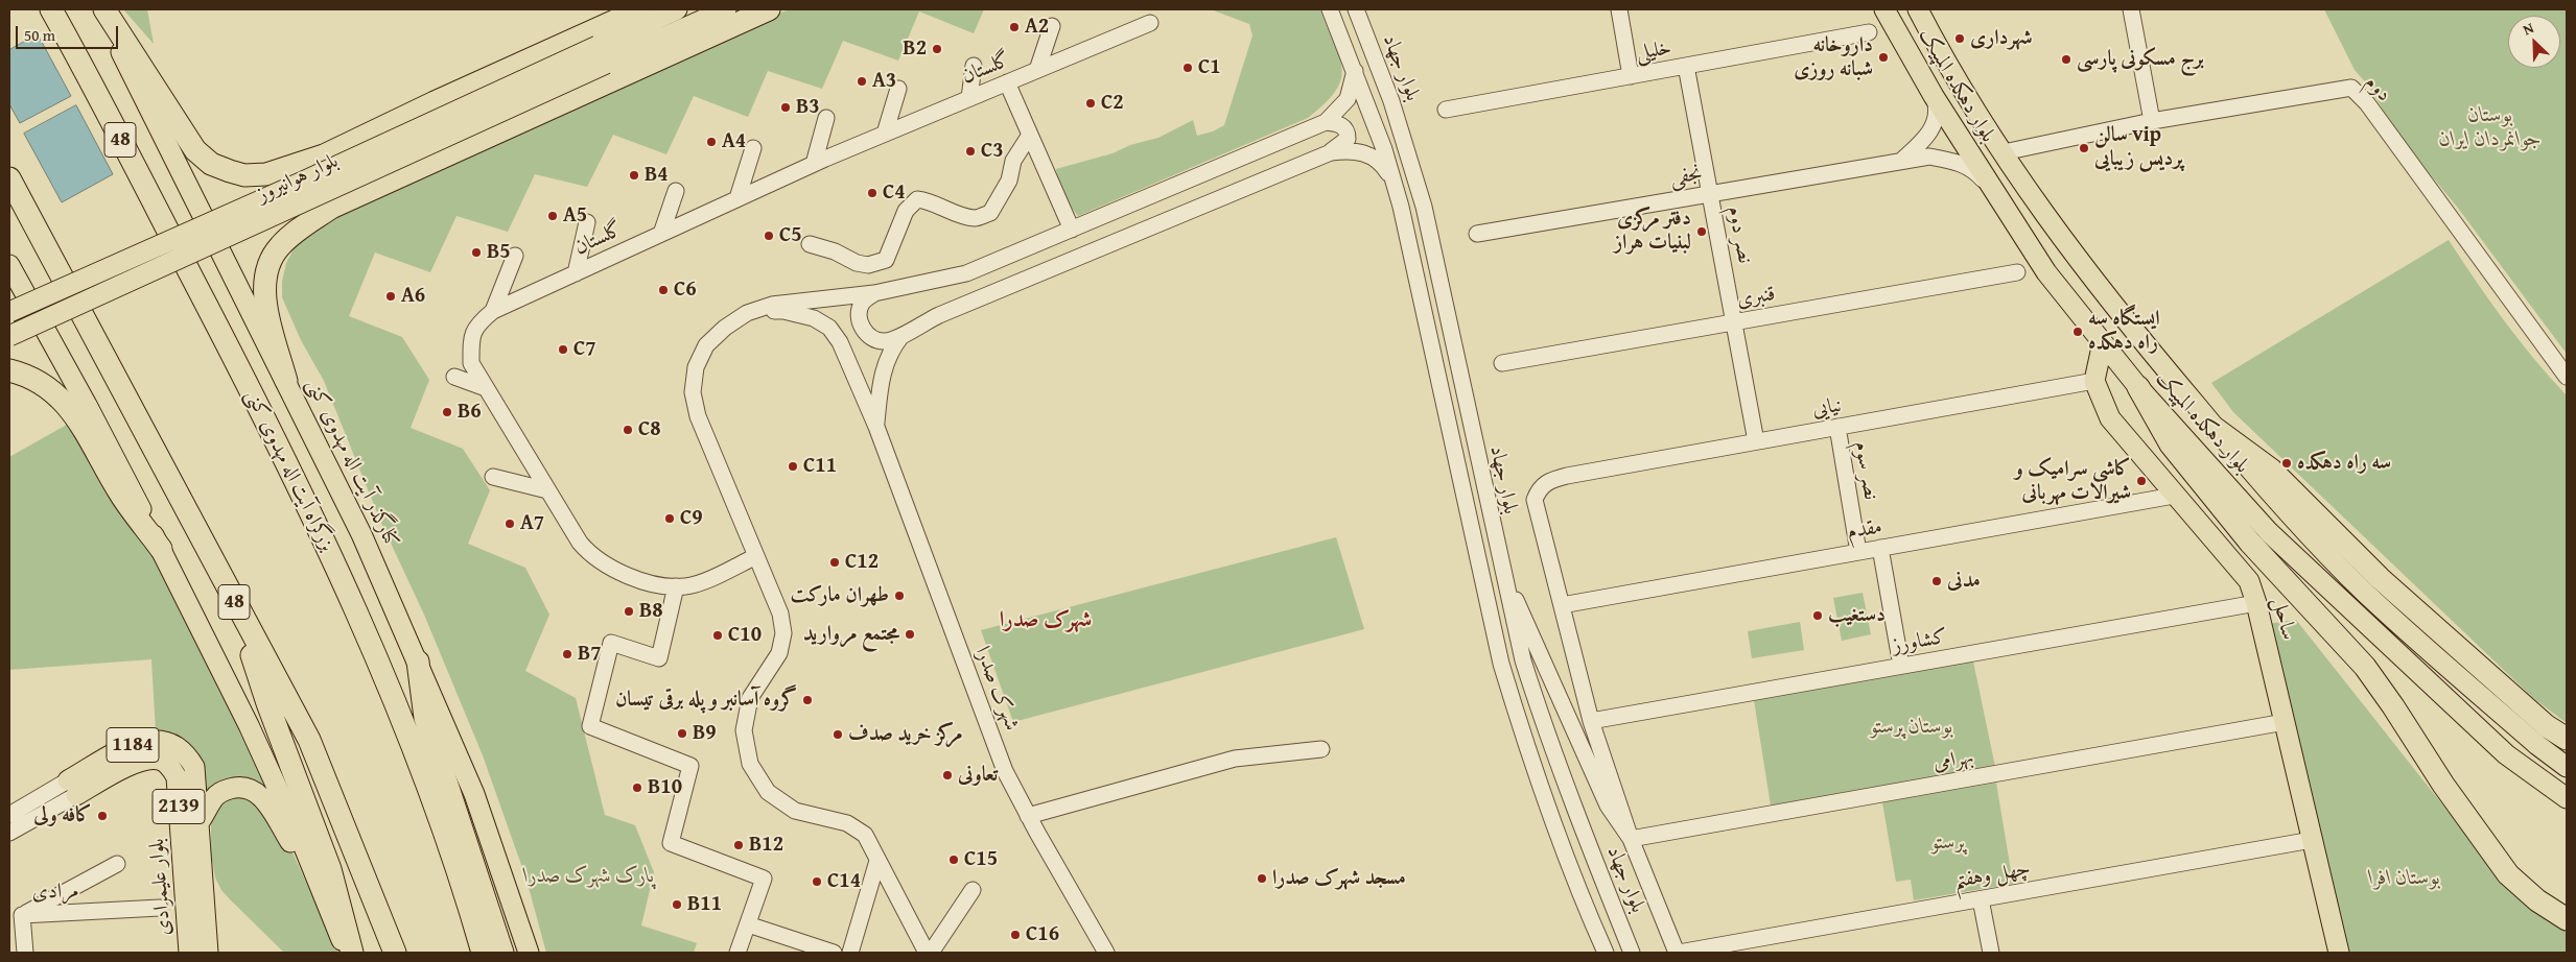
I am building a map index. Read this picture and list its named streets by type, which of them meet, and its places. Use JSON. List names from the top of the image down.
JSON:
{
  "streets": {
    "highway": ["48", "بزرگراه آیت اله مهدوی کنی"],
    "main road": [
      "بلوار دهکده المپیک",
      "بلوار هوانیروز",
      "کنارگذر آیت اله مهدوی کنی",
      "ساحل",
      "1184",
      "2139",
      "بلوار علیمرادی"
    ],
    "street": [
      "خلیلی",
      "بلوار جهاد",
      "گلستان",
      "دوم",
      "نجفی",
      "نصر دوم",
      "قنبری",
      "نیایی",
      "نصر سوم",
      "مقدم",
      "کشاورز",
      "شهرک صدرا",
      "بهرامی",
      "چهل وهفتم",
      "مرادی"
    ]
  },
  "crossings": [
    ["خلیلی", "نصر دوم"],
    ["بلوار دهکده المپیک", "دوم"],
    ["بلوار دهکده المپیک", "نجفی"],
    ["نجفی", "نصر دوم"],
    ["نصر دوم", "قنبری"],
    ["نصر دوم", "نیایی"],
    ["نیایی", "نصر سوم"],
    ["نیایی", "مقدم"],
    ["نیایی", "ساحل"],
    ["نیایی", "کشاورز"],
    ["نیایی", "بهرامی"],
    ["نصر سوم", "مقدم"],
    ["مقدم", "ساحل"],
    ["ساحل", "کشاورز"],
    ["ساحل", "بهرامی"],
    ["ساحل", "چهل وهفتم"],
    ["1184", "بلوار علیمرادی"]
  ],
  "districts": ["شهرک صدرا"],
  "parks": [
    "بوستان جوانمردان ایران",
    "بوستان پرستو",
    "پرستو",
    "پارک شهرک صدرا",
    "بوستان افرا"
  ],
  "places": [
    "A2",
    "شهرداری",
    "B2",
    "داروخانه شبانه روزی",
    "برج مسکونی پارسی",
    "C1",
    "A3",
    "C2",
    "B3",
    "A4",
    "سالن vip پردیس زیبایی",
    "C3",
    "B4",
    "C4",
    "A5",
    "دفتر مرکزی لبنیات هراز",
    "C5",
    "B5",
    "C6",
    "A6",
    "ایستگاه سه راه دهکده",
    "C7",
    "B6",
    "C8",
    "سه راه دهکده",
    "C11",
    "کاشی سرامیک و شیرالات مهربانی",
    "C9",
    "A7",
    "C12",
    "مدنی",
    "طهران مارکت",
    "B8",
    "دستغیب",
    "مجتمع مروارید",
    "C10",
    "B7",
    "گروه آسانبر و پله برقی تیسان",
    "B9",
    "مرکز خرید صدف",
    "تعاونی",
    "B10",
    "کافه ولی",
    "B12",
    "C15",
    "مسجد شهرک صدرا",
    "C14",
    "B11",
    "C16"
  ],
  "scale_bar": "50 m",
  "north": "top left"
}
